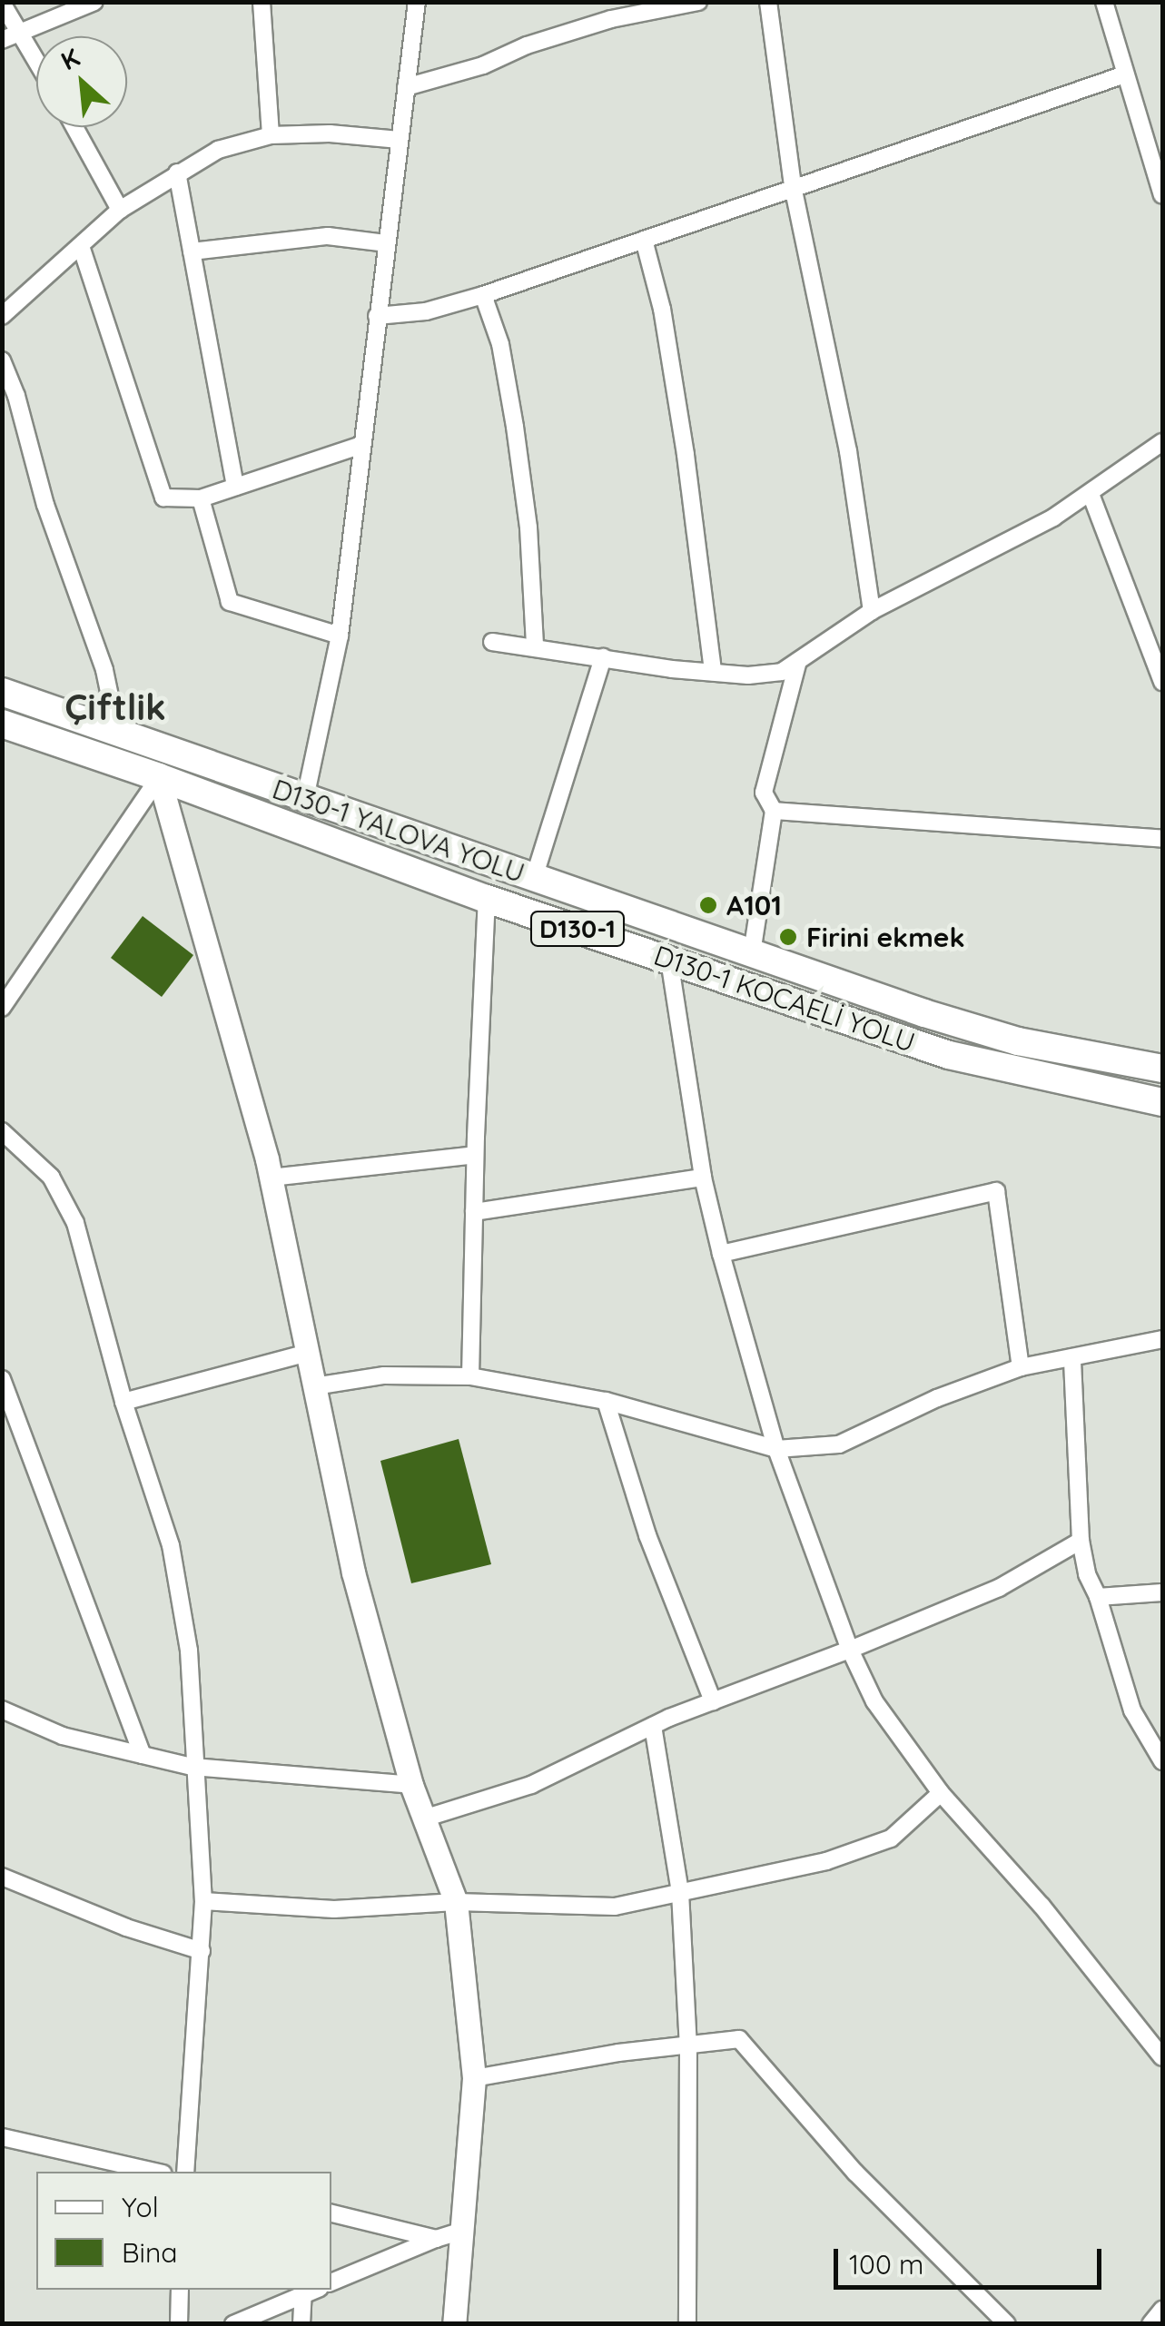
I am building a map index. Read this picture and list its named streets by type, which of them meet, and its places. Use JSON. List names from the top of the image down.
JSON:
{
  "streets": {
    "highway": ["D130-1 YALOVA YOLU", "D130-1", "D130-1 KOCAELİ YOLU"]
  },
  "districts": ["Çiftlik"],
  "places": ["A101", "Firini ekmek"],
  "legend": ["Yol", "Bina"],
  "scale_bar": "100 m",
  "north": "top left"
}
